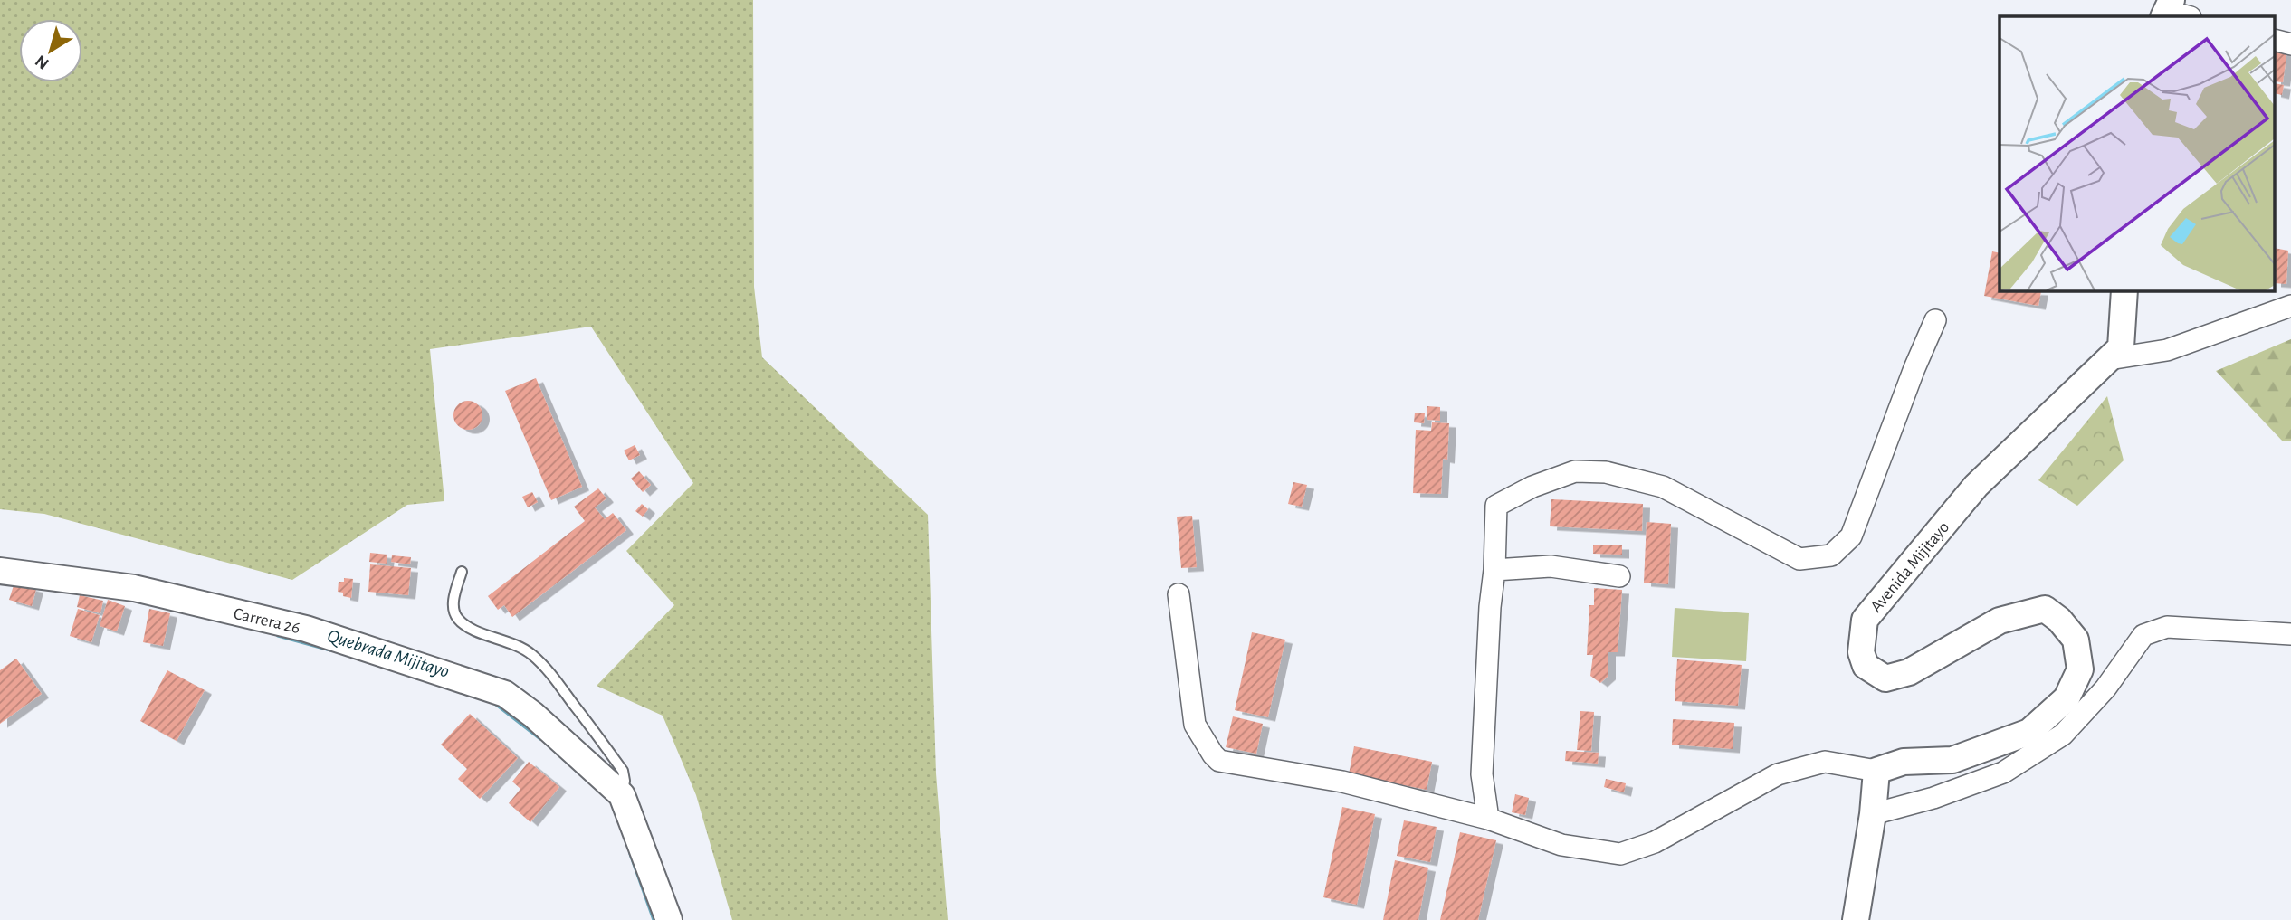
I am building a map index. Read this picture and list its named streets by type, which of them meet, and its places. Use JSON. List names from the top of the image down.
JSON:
{
  "streets": {
    "street": ["Avenida Mijitayo", "Carrera 26"]
  },
  "water": ["Quebrada Mijitayo"],
  "north": "bottom left"
}
